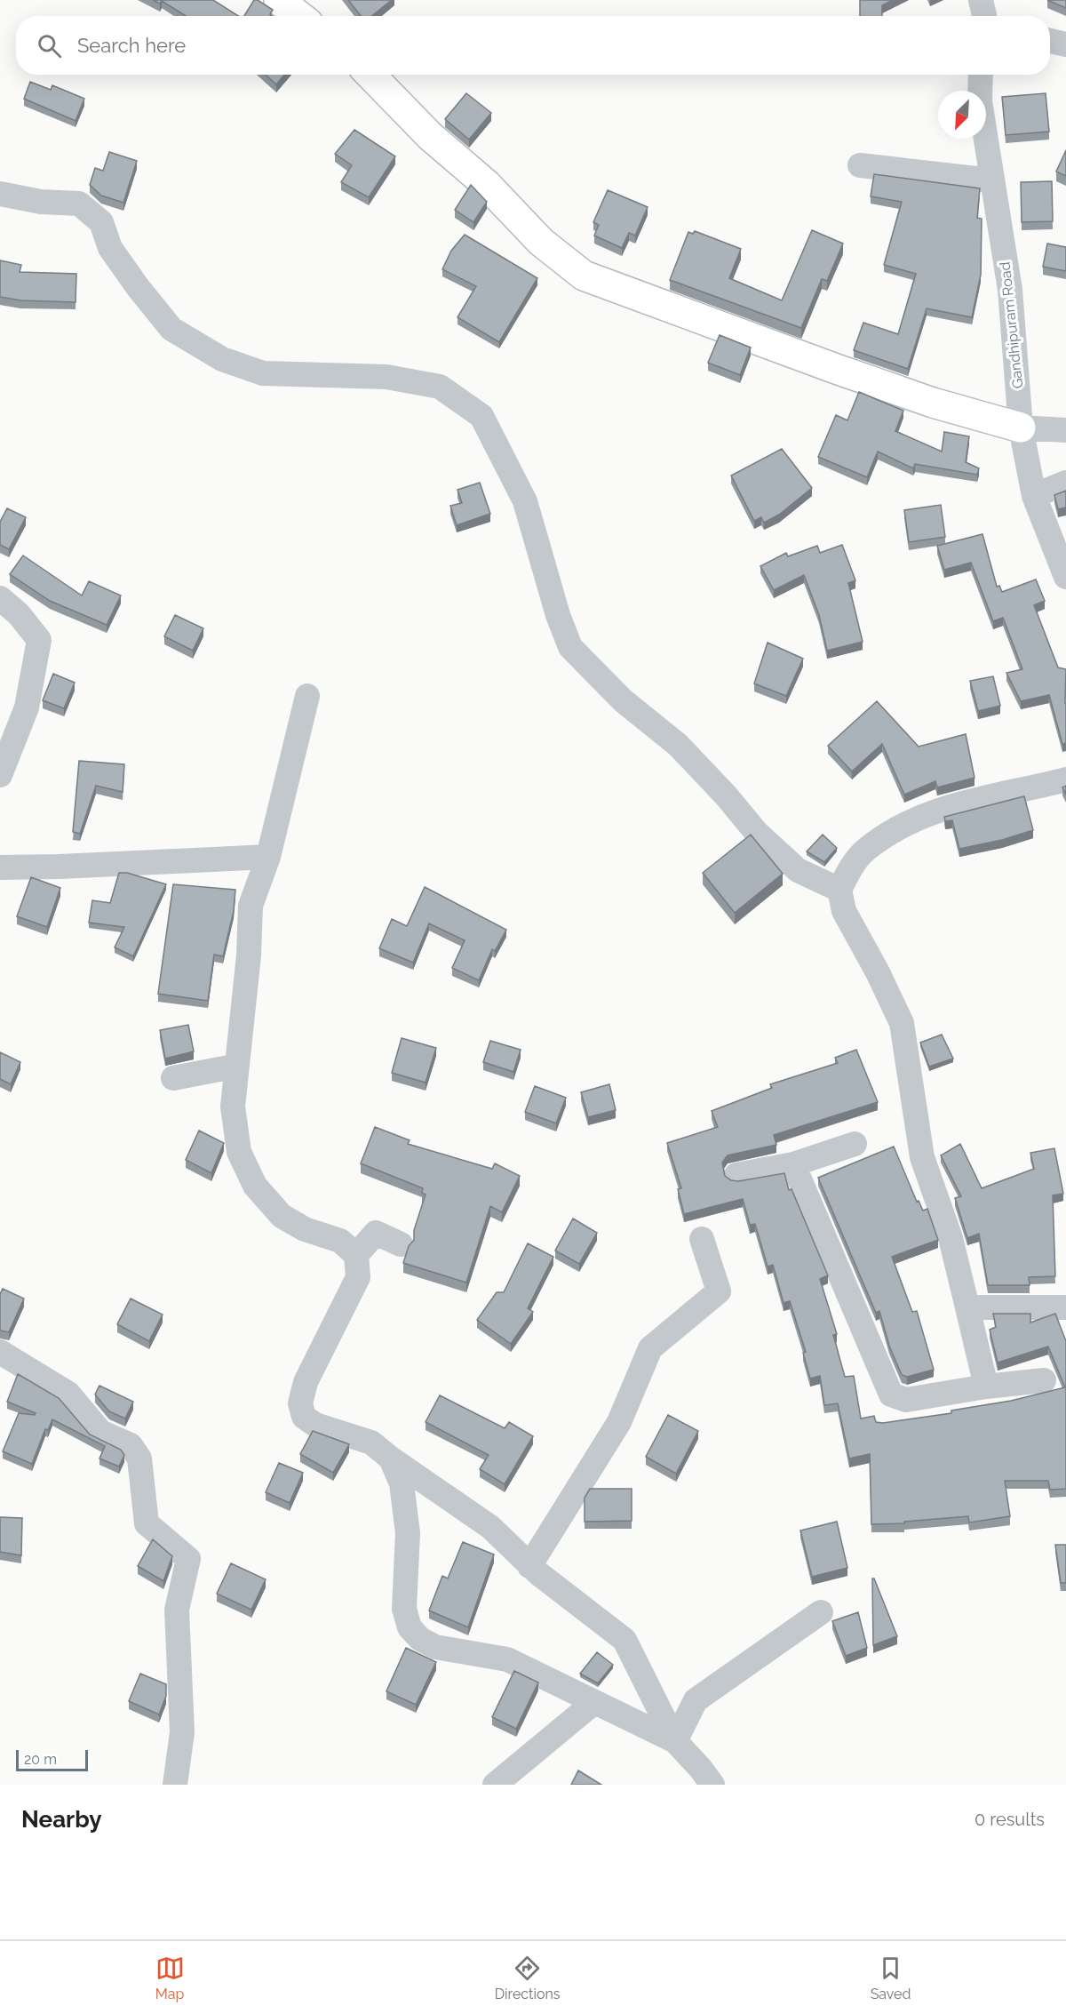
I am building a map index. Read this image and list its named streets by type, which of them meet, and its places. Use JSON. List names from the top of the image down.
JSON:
{
  "streets": {
    "street": ["Gandhipuram Road"]
  },
  "scale_bar": "20 m",
  "north": "bottom left",
  "page": {
    "search": "Search here",
    "scale": "20 m",
    "heading": ["Nearby", "0 results"],
    "nav": ["Map", "Directions", "Saved"]
  }
}
